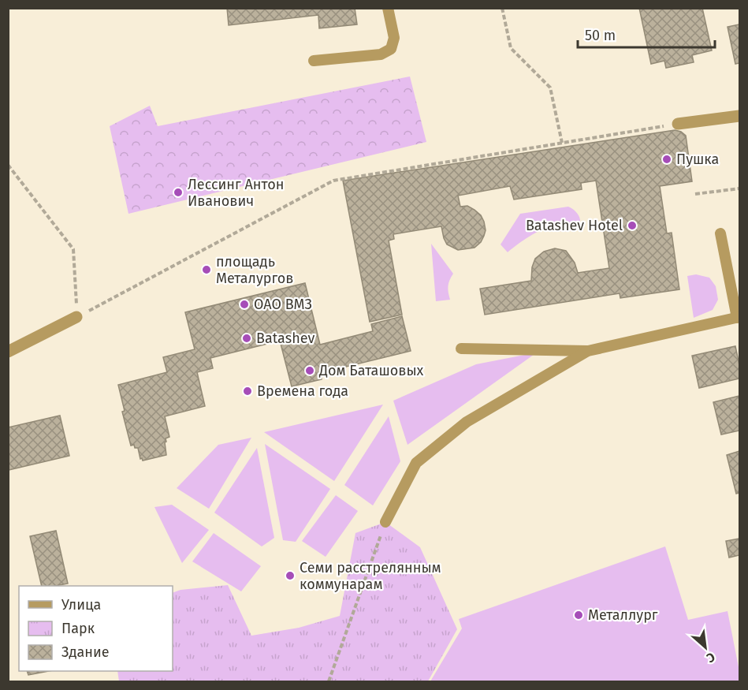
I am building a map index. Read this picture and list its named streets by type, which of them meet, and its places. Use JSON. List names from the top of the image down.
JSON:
{
  "places": [
    "Пушка",
    "Лессинг Антон Иванович",
    "Batashev Hotel",
    "площадь Металургов",
    "ОАО ВМЗ",
    "Batashev",
    "Дом Баташовых",
    "Времена года",
    "Семи расстрелянным коммунарам",
    "Металлург"
  ],
  "legend": ["Улица", "Парк", "Здание"],
  "scale_bar": "50 m",
  "north": "bottom right"
}
